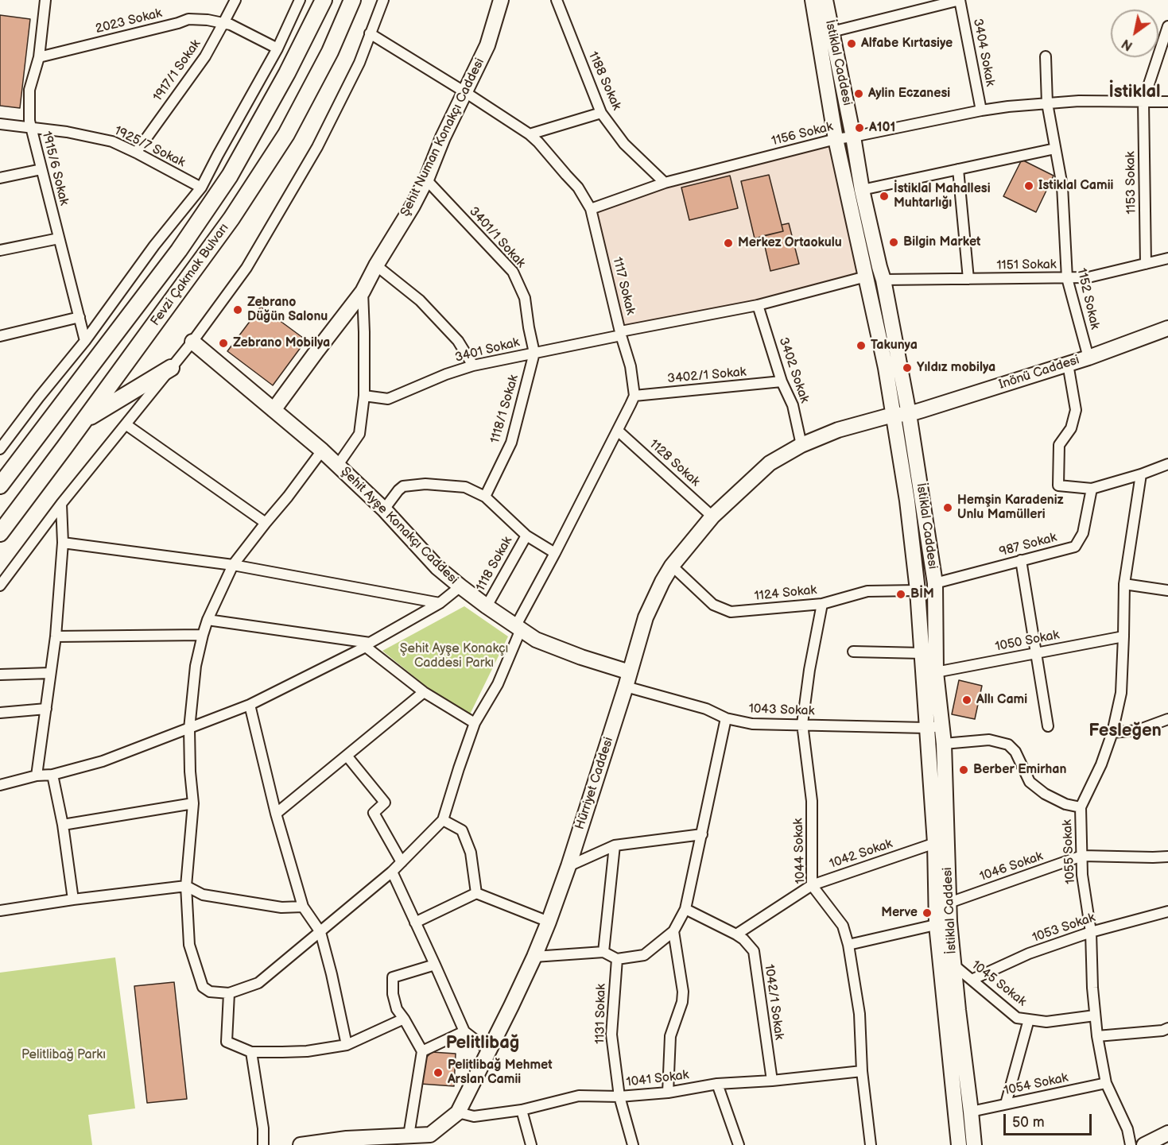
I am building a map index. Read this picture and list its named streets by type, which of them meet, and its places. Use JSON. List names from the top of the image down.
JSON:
{
  "streets": {
    "main road": ["Fevzi Çakmak Bulvarı"],
    "street": [
      "2023 Sokak",
      "3404 Sokak",
      "İstiklal Caddesi",
      "1917/1 Sokak",
      "1188 Sokak",
      "1156 Sokak",
      "Şehit Numan Konakçı Caddesi",
      "1925/7 Sokak",
      "1915/6 Sokak",
      "1153 Sokak",
      "3401/1 Sokak",
      "1151 Sokak",
      "1117 Sokak",
      "1152 Sokak",
      "3401 Sokak",
      "3402 Sokak",
      "Inönü Caddesi",
      "3402/1 Sokak",
      "1118/1 Sokak",
      "1128 Sokak",
      "Şehit Ayşe Konakçı Caddesi",
      "987 Sokak",
      "1118 Sokak",
      "1124 Sokak",
      "1050 Sokak",
      "1043 Sokak",
      "Hürriyet Caddesi",
      "1044 Sokak",
      "1055 Sokak",
      "1042 Sokak",
      "1046 Sokak",
      "1053 Sokak",
      "1045 Sokak",
      "1042/1 Sokak",
      "1131 Sokak",
      "1041 Sokak",
      "1054 Sokak"
    ]
  },
  "crossings": [
    ["2023 Sokak", "1917/1 Sokak"],
    ["2023 Sokak", "1915/6 Sokak"],
    ["3404 Sokak", "1156 Sokak"],
    ["İstiklal Caddesi", "1156 Sokak"],
    ["İstiklal Caddesi", "1151 Sokak"],
    ["İstiklal Caddesi", "3401 Sokak"],
    ["İstiklal Caddesi", "Inönü Caddesi"],
    ["İstiklal Caddesi", "987 Sokak"],
    ["İstiklal Caddesi", "1124 Sokak"],
    ["İstiklal Caddesi", "1050 Sokak"],
    ["İstiklal Caddesi", "1043 Sokak"],
    ["İstiklal Caddesi", "Hürriyet Caddesi"],
    ["İstiklal Caddesi", "1042 Sokak"],
    ["İstiklal Caddesi", "1046 Sokak"],
    ["İstiklal Caddesi", "1045 Sokak"],
    ["İstiklal Caddesi", "1054 Sokak"],
    ["1917/1 Sokak", "1925/7 Sokak"],
    ["1188 Sokak", "1156 Sokak"],
    ["1156 Sokak", "1153 Sokak"],
    ["1156 Sokak", "1117 Sokak"],
    ["1156 Sokak", "1152 Sokak"],
    ["Şehit Numan Konakçı Caddesi", "3401/1 Sokak"],
    ["Şehit Numan Konakçı Caddesi", "1117 Sokak"],
    ["Şehit Numan Konakçı Caddesi", "Şehit Ayşe Konakçı Caddesi"],
    ["1925/7 Sokak", "1915/6 Sokak"],
    ["1153 Sokak", "1151 Sokak"],
    ["3401/1 Sokak", "3401 Sokak"],
    ["3401/1 Sokak", "1118/1 Sokak"],
    ["1151 Sokak", "1152 Sokak"],
    ["1117 Sokak", "3401 Sokak"],
    ["1117 Sokak", "3402/1 Sokak"],
    ["1152 Sokak", "Inönü Caddesi"],
    ["3401 Sokak", "3402 Sokak"],
    ["3401 Sokak", "1118/1 Sokak"],
    ["3402 Sokak", "3402/1 Sokak"],
    ["3402 Sokak", "Hürriyet Caddesi"],
    ["Inönü Caddesi", "Hürriyet Caddesi"],
    ["1118/1 Sokak", "1118 Sokak"],
    ["1128 Sokak", "Hürriyet Caddesi"],
    ["Şehit Ayşe Konakçı Caddesi", "1118 Sokak"],
    ["Şehit Ayşe Konakçı Caddesi", "1043 Sokak"],
    ["Şehit Ayşe Konakçı Caddesi", "Hürriyet Caddesi"],
    ["1124 Sokak", "Hürriyet Caddesi"],
    ["1124 Sokak", "1044 Sokak"],
    ["1050 Sokak", "1055 Sokak"],
    ["1043 Sokak", "Hürriyet Caddesi"],
    ["1043 Sokak", "1044 Sokak"],
    ["Hürriyet Caddesi", "1041 Sokak"],
    ["1044 Sokak", "1042 Sokak"],
    ["1044 Sokak", "1041 Sokak"],
    ["1055 Sokak", "1046 Sokak"],
    ["1055 Sokak", "1053 Sokak"],
    ["1055 Sokak", "1045 Sokak"],
    ["1055 Sokak", "1054 Sokak"],
    ["1042 Sokak", "1042/1 Sokak"],
    ["1053 Sokak", "1045 Sokak"],
    ["1045 Sokak", "1054 Sokak"],
    ["1042/1 Sokak", "1041 Sokak"],
    ["1131 Sokak", "1041 Sokak"]
  ],
  "districts": ["İstiklal", "Fesleğen", "Pelitlibağ"],
  "parks": ["Şehit Ayşe Konakçı Caddesi Parkı", "Pelitlibağ Parkı"],
  "places": [
    "Alfabe Kırtasiye",
    "Aylin Eczanesi",
    "A101",
    "Istiklal Camii",
    "İstiklal Mahallesi Muhtarlığı",
    "Bilgin Market",
    "Merkez Ortaokulu",
    "Zebrano Düğün Salonu",
    "Zebrano Mobilya",
    "Takunya",
    "Yıldız mobilya",
    "Hemşin Karadeniz Unlu Mamülleri",
    "BİM",
    "Allı Cami",
    "Berber Emirhan",
    "Merve",
    "Pelitlibağ Mehmet Arslan Camii"
  ],
  "scale_bar": "50 m",
  "north": "bottom left"
}
